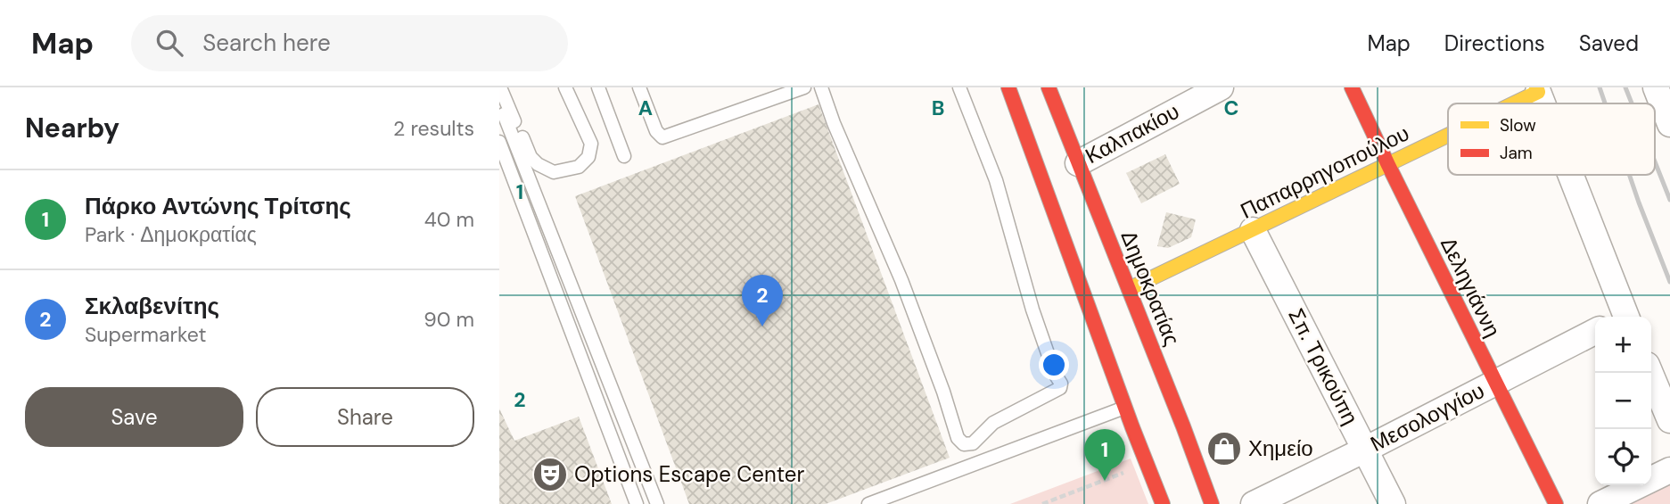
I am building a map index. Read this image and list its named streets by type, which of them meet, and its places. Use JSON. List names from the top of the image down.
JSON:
{
  "streets": {
    "street": [
      "Καλπακίου",
      "Παπαρρηγοπούλου",
      "Δεληγιάννη",
      "Δημοκρατίας",
      "Σπ. Τρικούπη",
      "Μεσολογγίου"
    ]
  },
  "crossings": [
    ["Καλπακίου", "Δημοκρατίας"],
    ["Παπαρρηγοπούλου", "Δεληγιάννη"],
    ["Παπαρρηγοπούλου", "Δημοκρατίας"],
    ["Παπαρρηγοπούλου", "Σπ. Τρικούπη"],
    ["Δεληγιάννη", "Μεσολογγίου"],
    ["Σπ. Τρικούπη", "Μεσολογγίου"]
  ],
  "places": {
    "shop": ["Χημείο"],
    "theatre": ["Options Escape Center"]
  },
  "legend": ["Slow", "Jam"],
  "page": {
    "header": "Map",
    "search": "Search here",
    "nav": ["Map", "Directions", "Saved"],
    "heading": ["Nearby", "2 results"],
    "list": [
      {
        "mark": "1",
        "name": "Πάρκο Αντώνης Τρίτσης",
        "note": "Park · Δημοκρατίας",
        "value": "40 m"
      },
      {
        "mark": "2",
        "name": "Σκλαβενίτης",
        "note": "Supermarket",
        "value": "90 m"
      }
    ],
    "pins": ["2", "1"],
    "map_buttons": ["+", "−"],
    "buttons": ["Save", "Share"]
  },
  "grid": {
    "columns": ["A", "B", "C"],
    "rows": ["1", "2"]
  }
}
